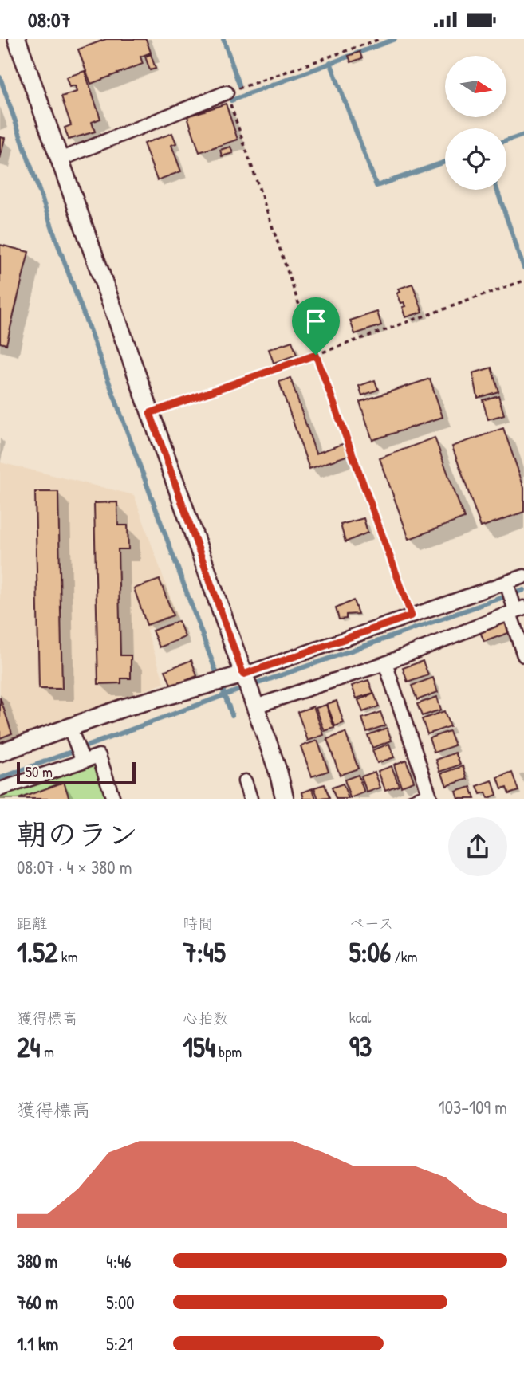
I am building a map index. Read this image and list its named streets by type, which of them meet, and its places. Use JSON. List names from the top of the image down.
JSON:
{
  "scale_bar": "50 m",
  "north": "right",
  "page": {
    "status": "08:07",
    "scale": "50 m",
    "heading": ["朝のラン", "08:07 · 4 × 380 m"],
    "stats": [
      ["距離", "1.52 km"],
      ["時間", "7:45"],
      ["ペース", "5:06 /km"],
      ["獲得標高", "24 m"],
      ["心拍数", "154 bpm"],
      ["kcal", "93"]
    ],
    "chart": ["獲得標高", "103–109 m"],
    "list": [
      {
        "name": "380 m",
        "note": "4:46"
      },
      {
        "name": "760 m",
        "note": "5:00"
      },
      {
        "name": "1.1 km",
        "note": "5:21"
      }
    ]
  }
}
